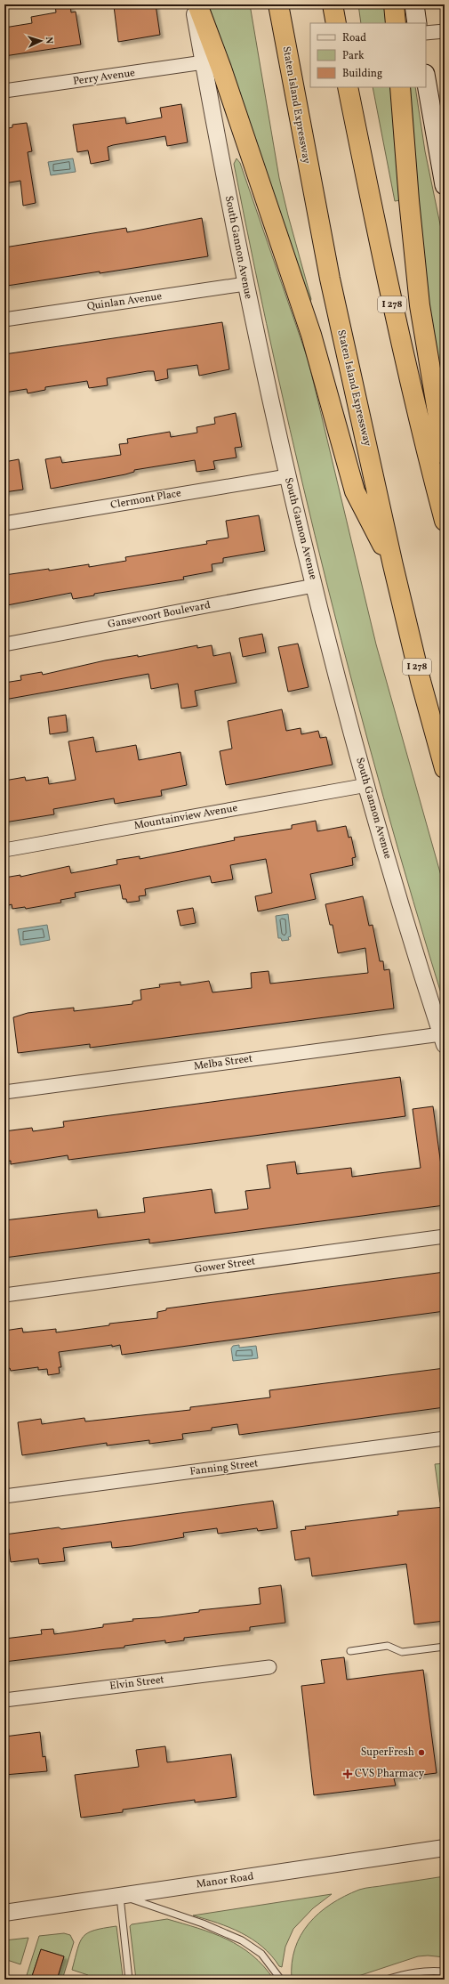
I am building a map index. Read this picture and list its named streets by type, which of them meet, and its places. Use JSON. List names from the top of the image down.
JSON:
{
  "streets": {
    "highway": ["Staten Island Expressway", "I 278"],
    "street": [
      "Perry Avenue",
      "South Gannon Avenue",
      "Quinlan Avenue",
      "Clermont Place",
      "Gansevoort Boulevard",
      "Mountainview Avenue",
      "Melba Street",
      "Gower Street",
      "Fanning Street",
      "Elvin Street",
      "Manor Road"
    ]
  },
  "crossings": [
    ["Perry Avenue", "South Gannon Avenue"],
    ["South Gannon Avenue", "Quinlan Avenue"],
    ["South Gannon Avenue", "Clermont Place"],
    ["South Gannon Avenue", "Gansevoort Boulevard"],
    ["South Gannon Avenue", "Mountainview Avenue"],
    ["South Gannon Avenue", "Melba Street"]
  ],
  "places": {
    "other": ["SuperFresh"],
    "health": ["CVS Pharmacy"]
  },
  "legend": ["Road", "Park", "Building"],
  "north": "right"
}
